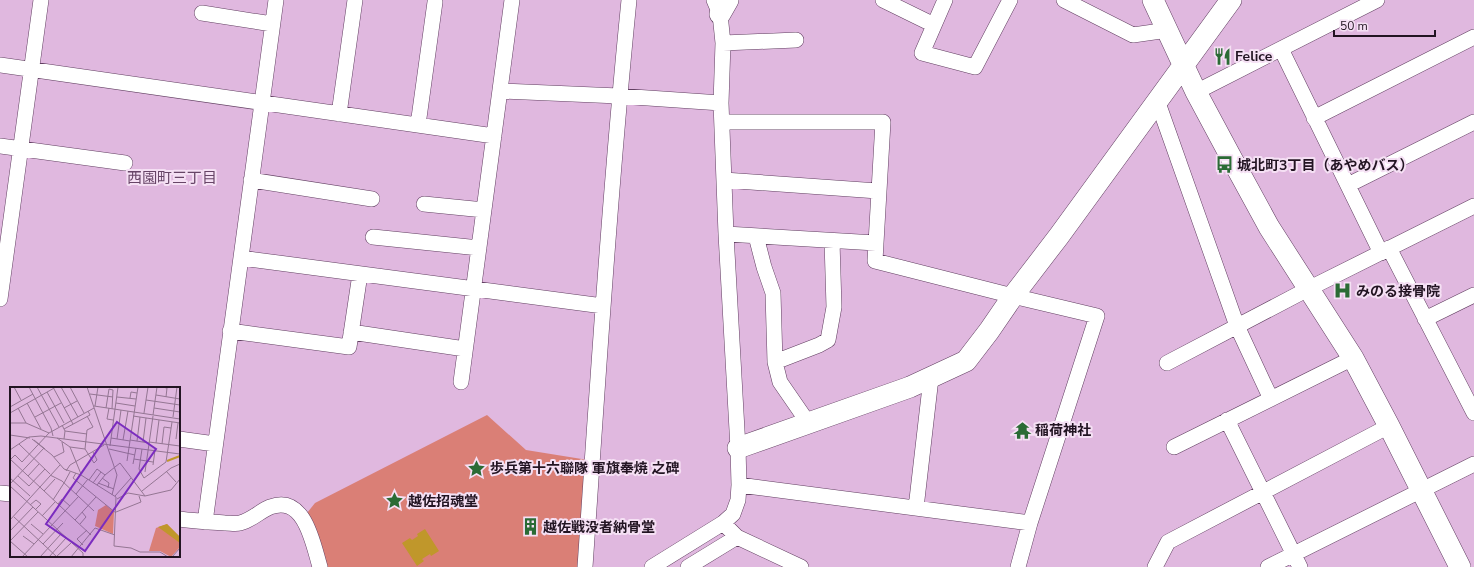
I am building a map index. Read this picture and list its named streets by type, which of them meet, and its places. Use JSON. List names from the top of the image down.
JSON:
{
  "districts": ["西園町三丁目"],
  "places": {
    "restaurant": ["Felice"],
    "bus stop": ["城北町3丁目（あやめバス）"],
    "hospital": ["みのる接骨院"],
    "temple": ["稲荷神社"],
    "place": ["歩兵第十六聯隊 軍旗奉焼 之碑", "越佐招魂堂"],
    "building": ["越佐戦没者納骨堂"]
  },
  "scale_bar": "50 m"
}
